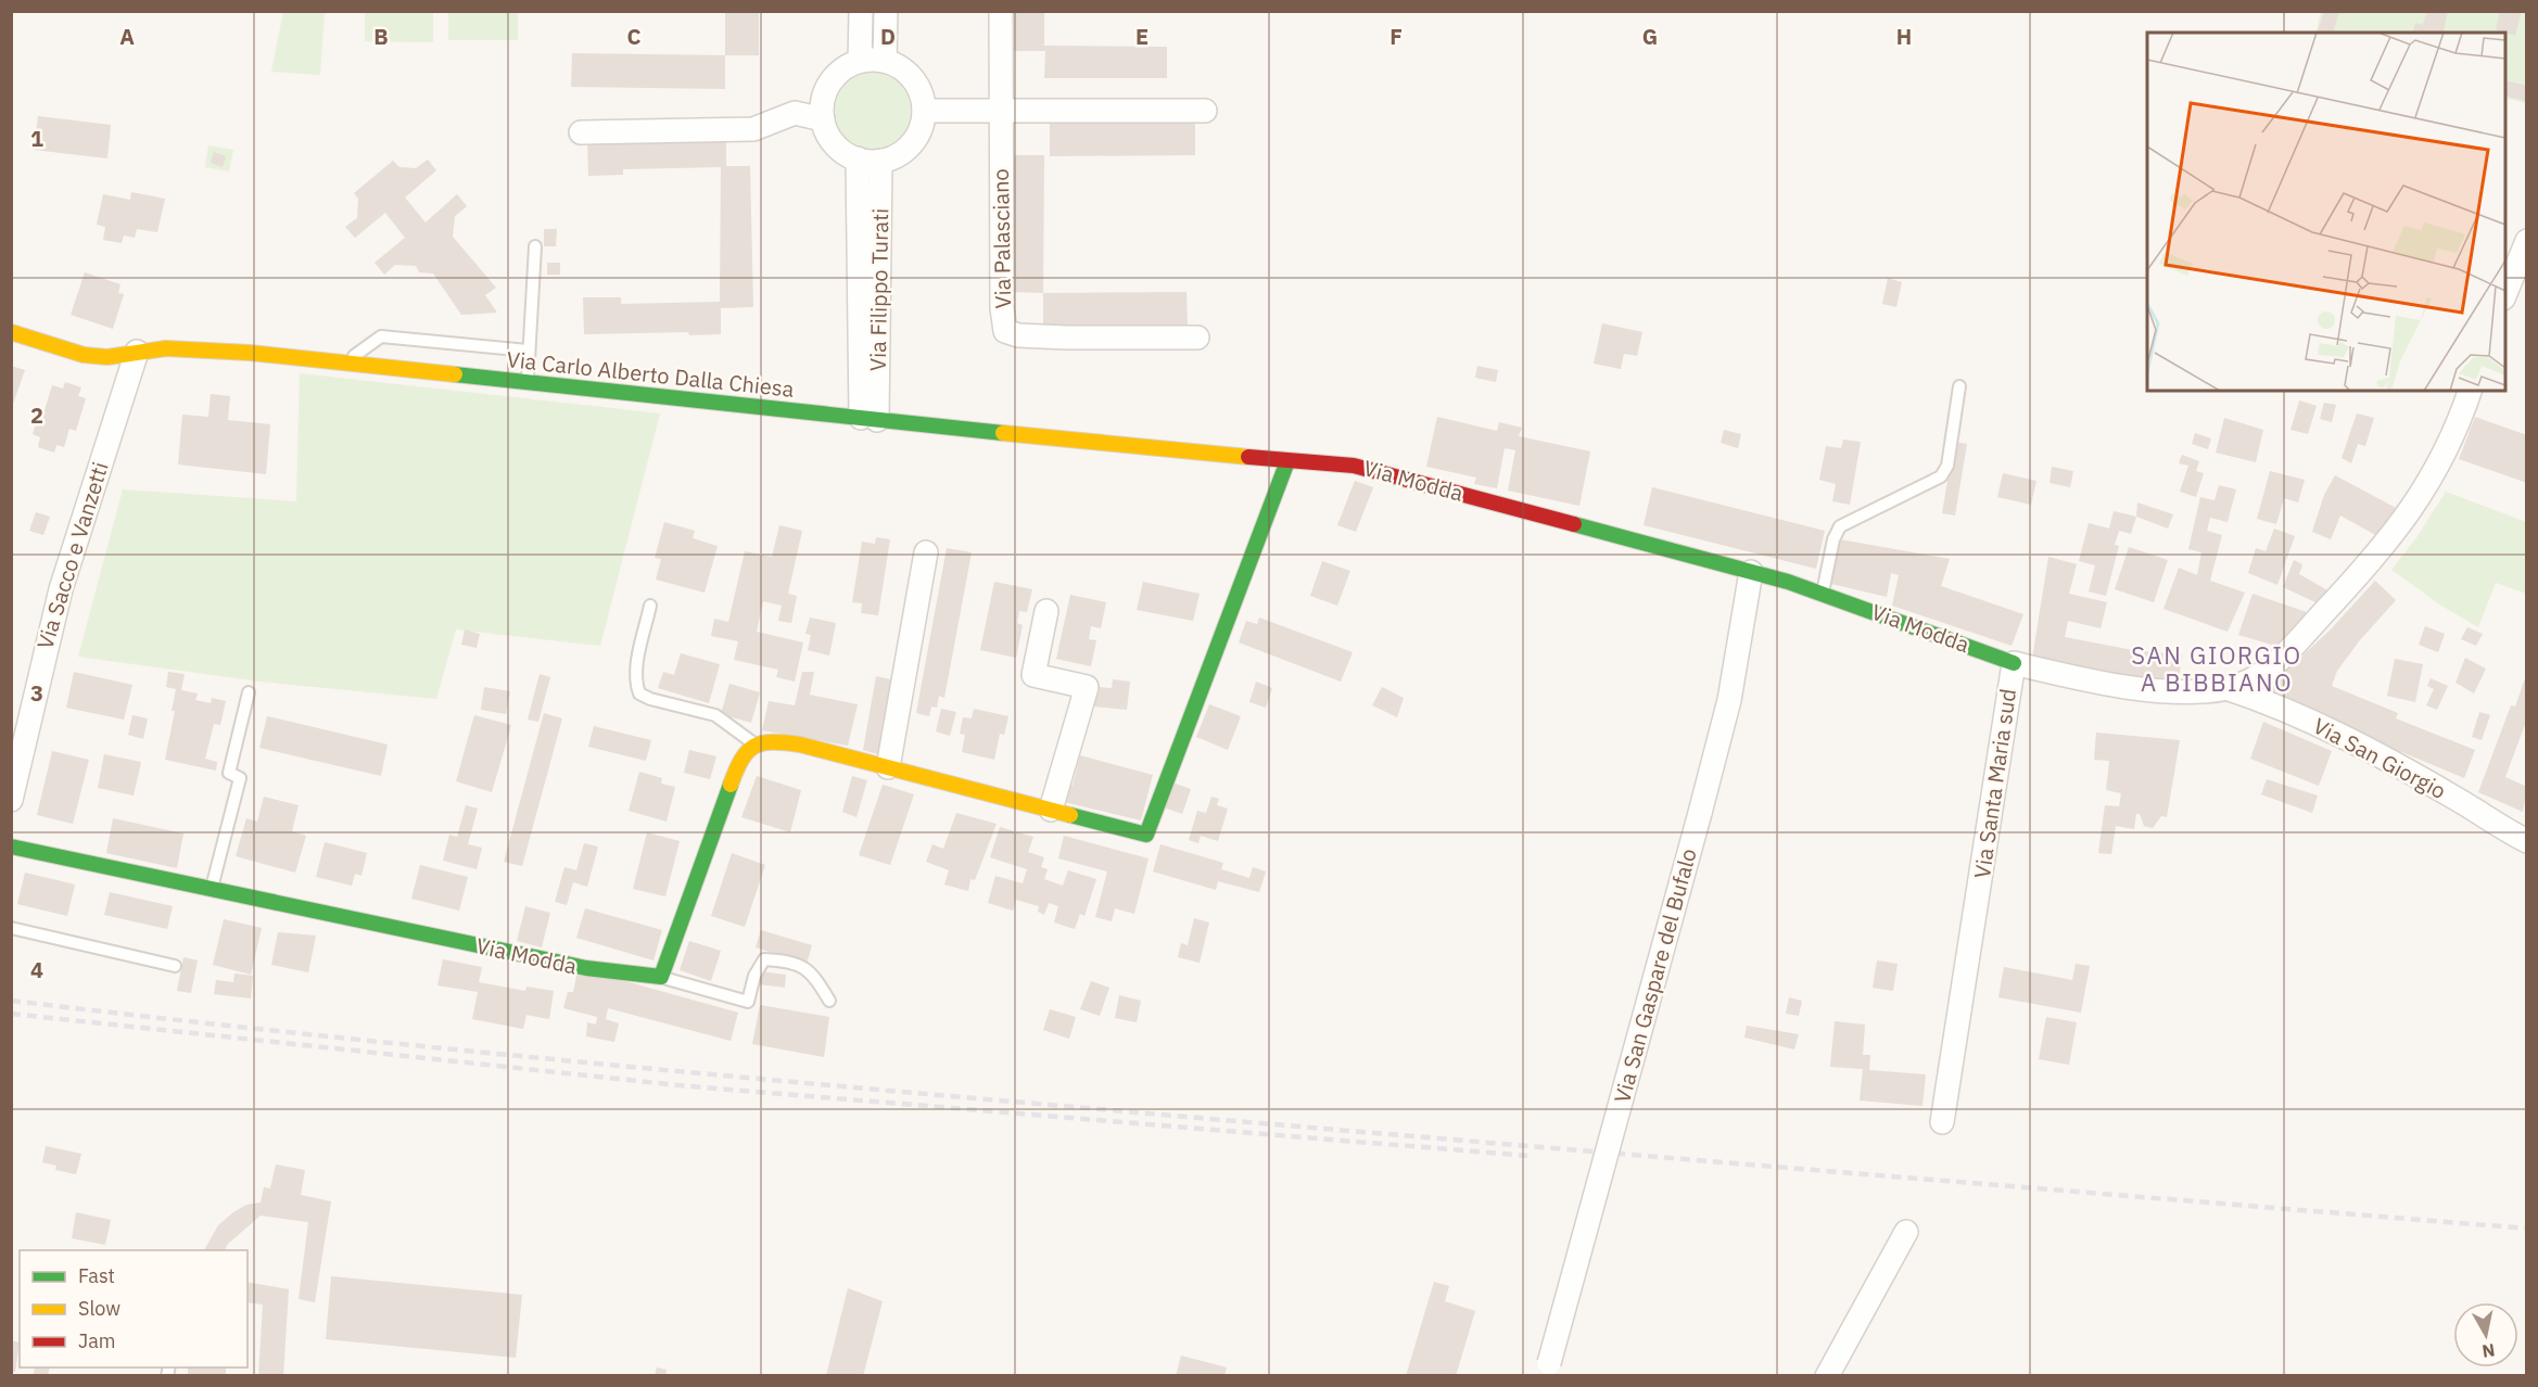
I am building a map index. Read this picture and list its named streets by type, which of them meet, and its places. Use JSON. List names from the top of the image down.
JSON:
{
  "streets": {
    "street": [
      "Via Palasciano",
      "Via Filippo Turati",
      "Via Carlo Alberto Dalla Chiesa",
      "Via Modda",
      "Via Sacco e Vanzetti",
      "Via San Giorgio",
      "Via Santa Maria sud",
      "Via San Gaspare del Bufalo"
    ]
  },
  "crossings": [
    ["Via Filippo Turati", "Via Carlo Alberto Dalla Chiesa"],
    ["Via Carlo Alberto Dalla Chiesa", "Via Modda"],
    ["Via Carlo Alberto Dalla Chiesa", "Via Sacco e Vanzetti"],
    ["Via Modda", "Via Santa Maria sud"],
    ["Via Modda", "Via San Gaspare del Bufalo"],
    ["Via San Giorgio", "Via Santa Maria sud"]
  ],
  "districts": ["SAN GIORGIO A BIBBIANO"],
  "legend": ["Fast", "Slow", "Jam"],
  "north": "bottom",
  "grid": {
    "columns": [
      "A",
      "B",
      "C",
      "D",
      "E",
      "F",
      "G",
      "H"
    ],
    "rows": [
      "1",
      "2",
      "3",
      "4"
    ]
  }
}
